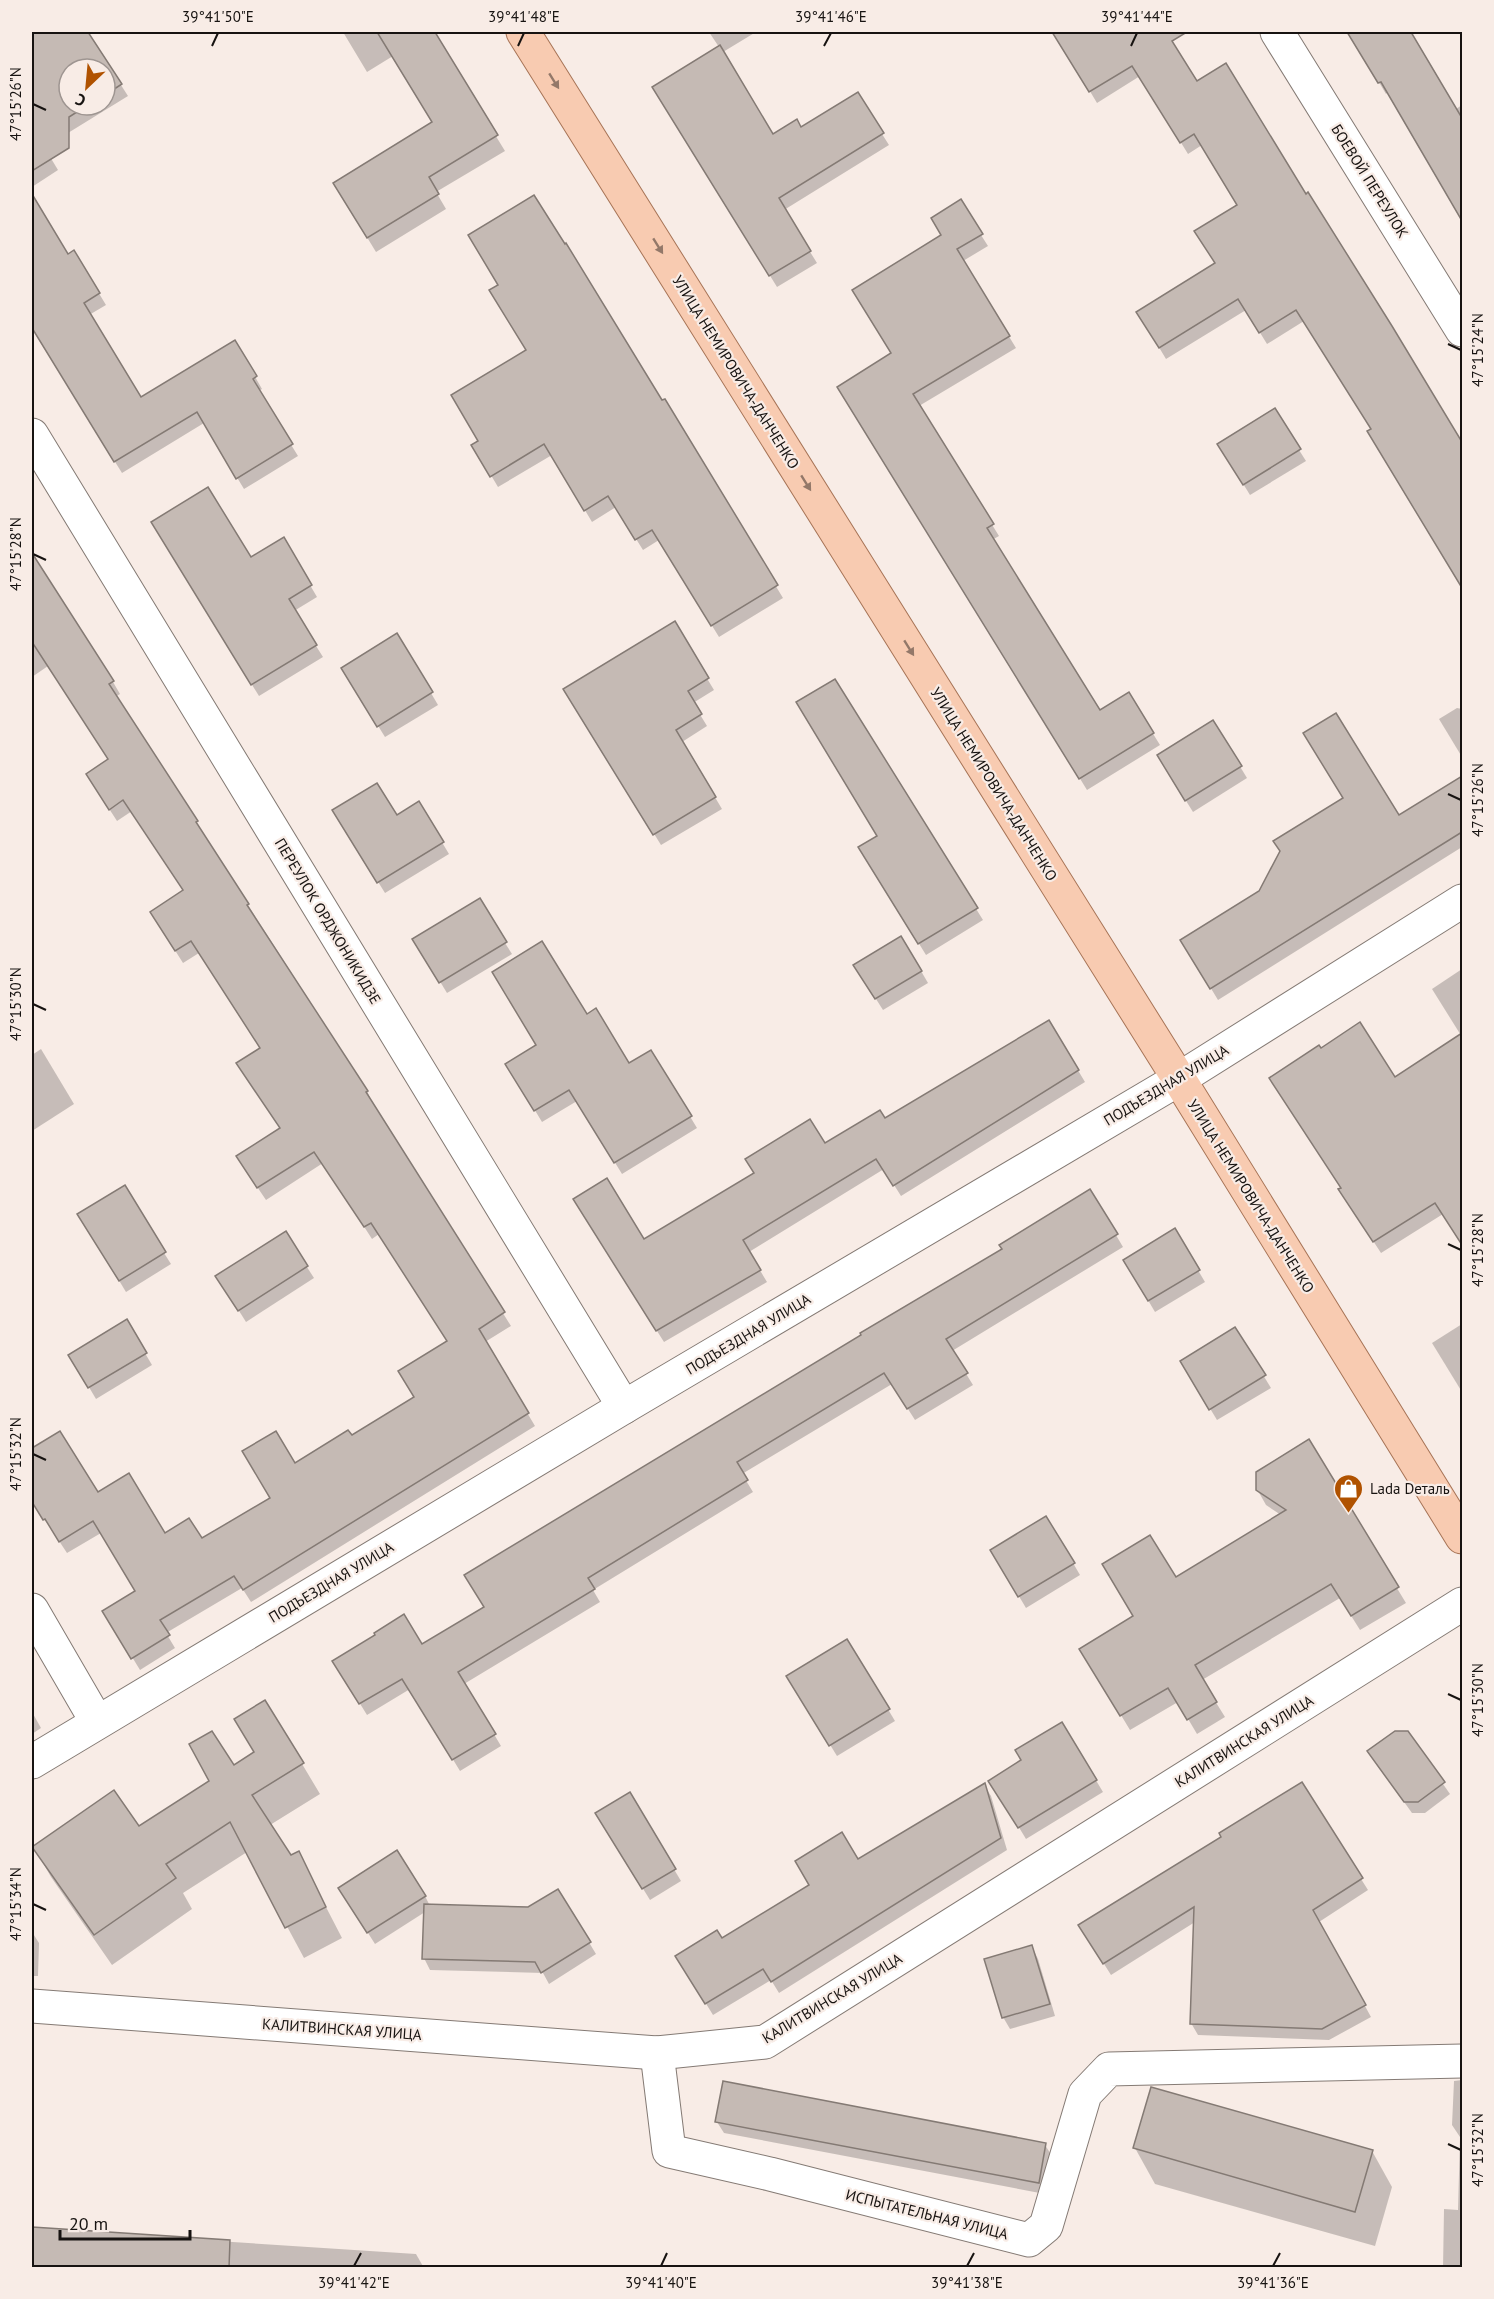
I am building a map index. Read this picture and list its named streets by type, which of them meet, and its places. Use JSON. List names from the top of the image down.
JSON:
{
  "streets": {
    "main road": ["УЛИЦА НЕМИРОВИЧА-ДАНЧЕНКО"],
    "street": [
      "БОЕВОЙ ПЕРЕУЛОК",
      "ПЕРЕУЛОК ОРДЖОНИКИДЗЕ",
      "ПОДЪЕЗДНАЯ УЛИЦА",
      "КАЛИТВИНСКАЯ УЛИЦА",
      "ИСПЫТАТЕЛЬНАЯ УЛИЦА"
    ]
  },
  "crossings": [
    ["УЛИЦА НЕМИРОВИЧА-ДАНЧЕНКО", "ПОДЪЕЗДНАЯ УЛИЦА"],
    ["ПЕРЕУЛОК ОРДЖОНИКИДЗЕ", "ПОДЪЕЗДНАЯ УЛИЦА"],
    ["КАЛИТВИНСКАЯ УЛИЦА", "ИСПЫТАТЕЛЬНАЯ УЛИЦА"]
  ],
  "one_way": ["УЛИЦА НЕМИРОВИЧА-ДАНЧЕНКО"],
  "places": {
    "shop": ["Lada Dеталь"]
  },
  "scale_bar": "20 m",
  "north": "bottom left",
  "coordinates": [
    "39°41'50\"E",
    "39°41'48\"E",
    "39°41'46\"E",
    "39°41'44\"E",
    "47°15'26\"N",
    "47°15'24\"N",
    "47°15'28\"N",
    "47°15'30\"N",
    "47°15'32\"N",
    "47°15'34\"N",
    "39°41'42\"E",
    "39°41'40\"E",
    "39°41'38\"E",
    "39°41'36\"E"
  ]
}
